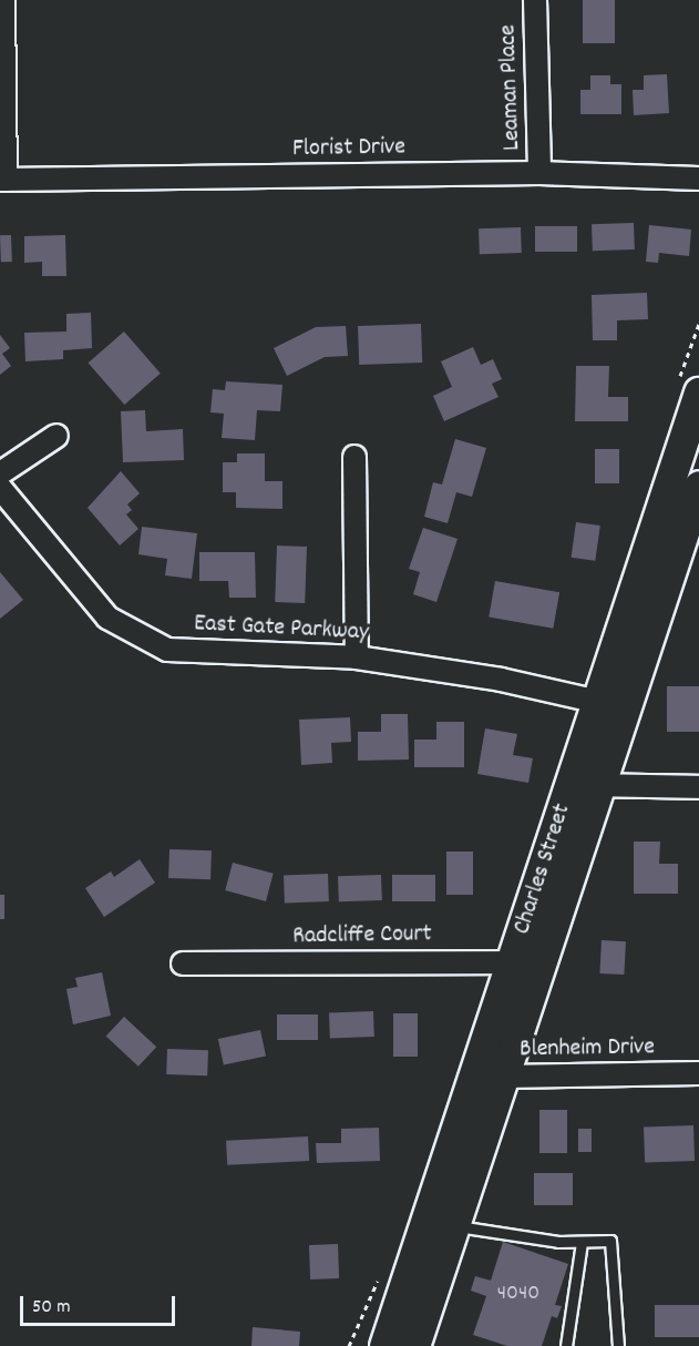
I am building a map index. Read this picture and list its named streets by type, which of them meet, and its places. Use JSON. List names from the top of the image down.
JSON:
{
  "streets": {
    "main road": ["Charles Street"],
    "street": [
      "Leaman Place",
      "Florist Drive",
      "East Gate Parkway",
      "Radcliffe Court",
      "Blenheim Drive"
    ]
  },
  "crossings": [
    ["Leaman Place", "Florist Drive"],
    ["East Gate Parkway", "Charles Street"],
    ["Charles Street", "Radcliffe Court"],
    ["Charles Street", "Blenheim Drive"]
  ],
  "house_numbers": ["4040"],
  "scale_bar": "50 m"
}
